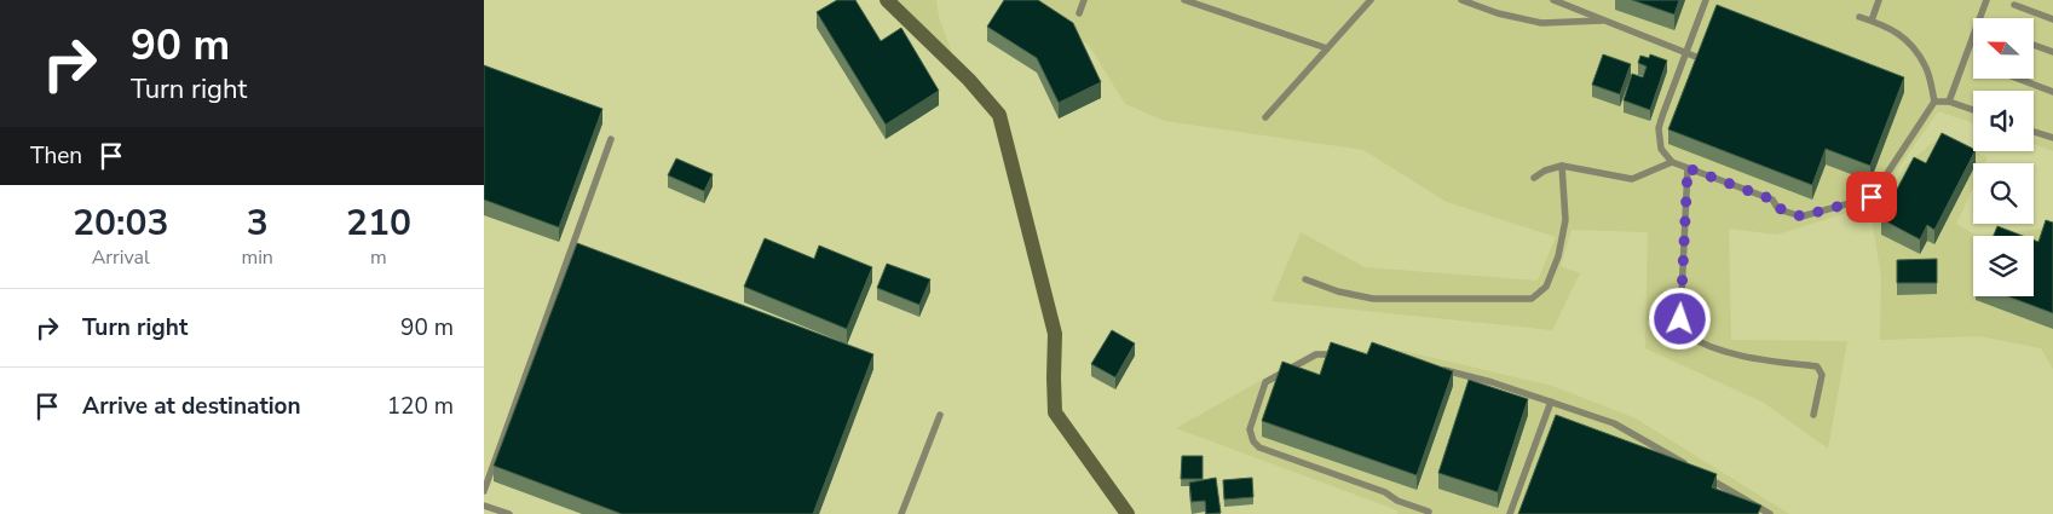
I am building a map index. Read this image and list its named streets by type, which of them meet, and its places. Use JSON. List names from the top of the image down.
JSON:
{
  "north": "left",
  "page": {
    "turn": ["90 m", "Turn right"],
    "then": "Then",
    "eta": [
      "20:03",
      "Arrival",
      "3",
      "min",
      "210",
      "m"
    ],
    "list": [
      {
        "name": "Turn right",
        "value": "90 m"
      },
      {
        "name": "Arrive at destination",
        "value": "120 m"
      }
    ]
  }
}
